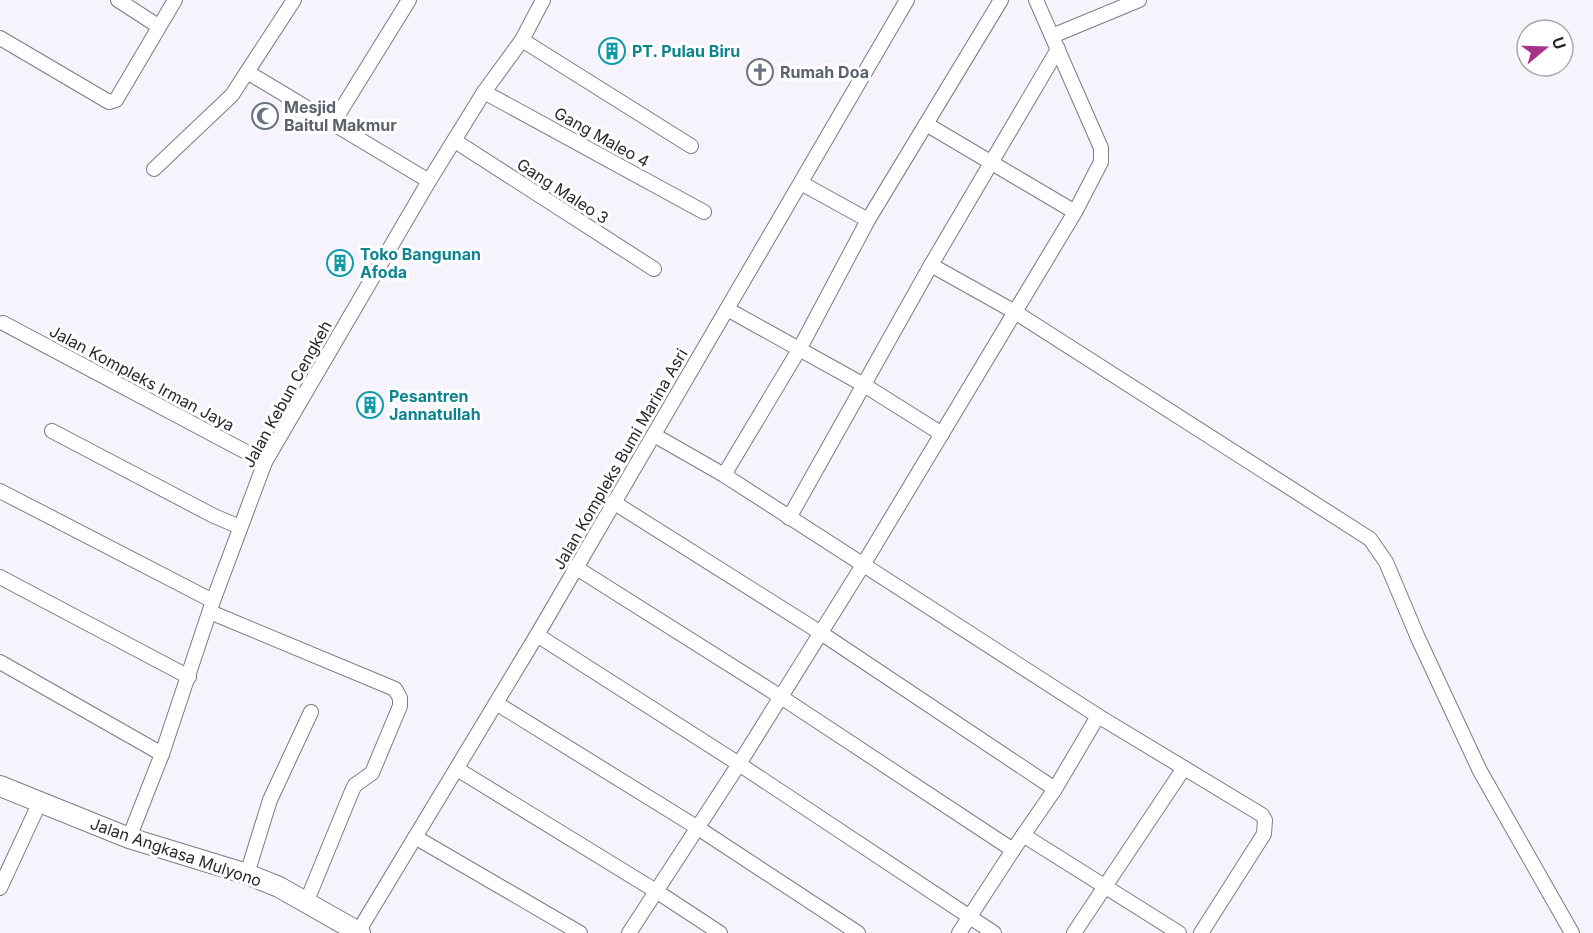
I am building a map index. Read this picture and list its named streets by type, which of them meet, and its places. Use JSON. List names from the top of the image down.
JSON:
{
  "streets": {
    "main road": ["Jalan Angkasa Mulyono"],
    "street": [
      "Gang Maleo 4",
      "Gang Maleo 3",
      "Jalan Kompleks Irman Jaya",
      "Jalan Kebun Cengkeh",
      "Jalan Kompleks Bumi Marina Asri"
    ]
  },
  "crossings": [
    ["Gang Maleo 4", "Jalan Kebun Cengkeh"],
    ["Gang Maleo 3", "Jalan Kebun Cengkeh"],
    ["Jalan Kompleks Irman Jaya", "Jalan Kebun Cengkeh"],
    ["Jalan Kebun Cengkeh", "Jalan Angkasa Mulyono"],
    ["Jalan Kompleks Bumi Marina Asri", "Jalan Angkasa Mulyono"]
  ],
  "places": {
    "building": ["PT. Pulau Biru", "Toko Bangunan Afoda", "Pesantren Jannatullah"],
    "church": ["Rumah Doa"],
    "mosque": ["Mesjid Baitul Makmur"]
  },
  "north": "right"
}
